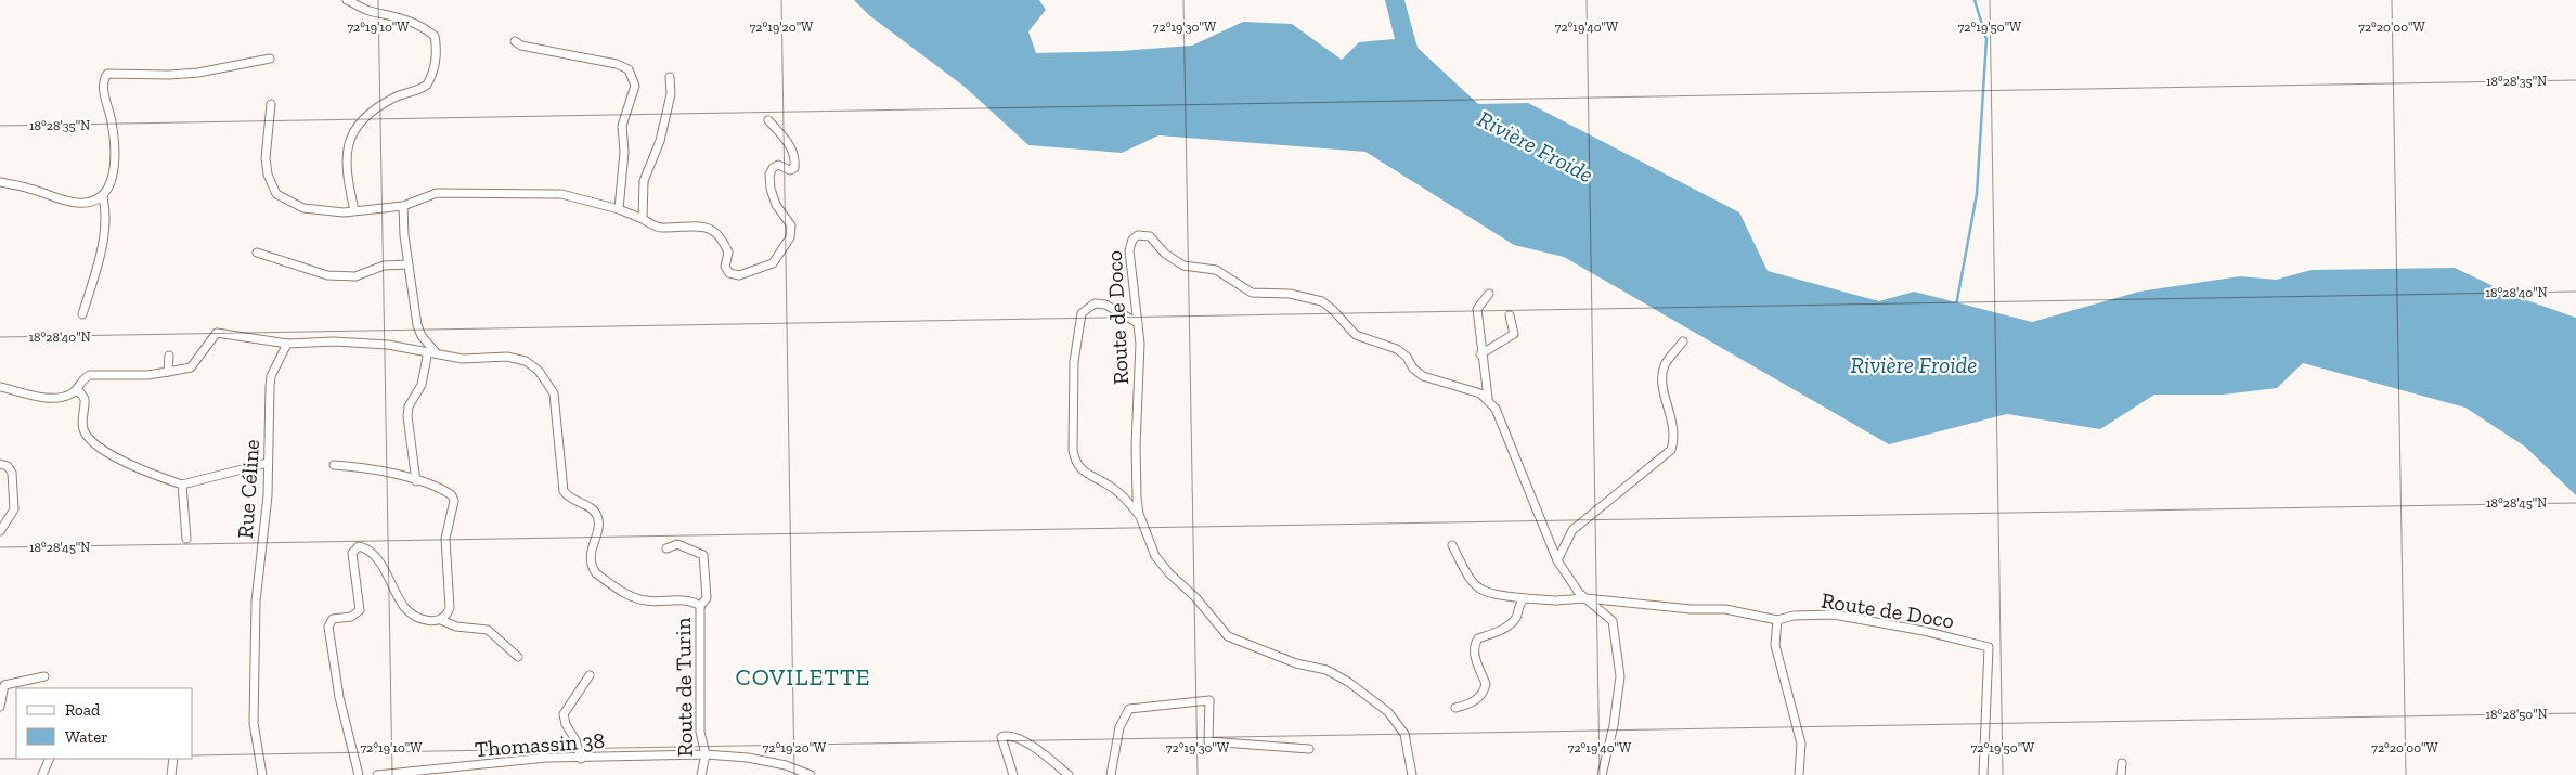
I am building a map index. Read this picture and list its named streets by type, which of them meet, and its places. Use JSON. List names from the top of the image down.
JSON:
{
  "streets": {
    "street": [
      "Route de Doco",
      "Rue Céline",
      "Route de Turin",
      "Thomassin 38"
    ]
  },
  "crossings": [
    ["Route de Turin", "Thomassin 38"]
  ],
  "districts": ["COVILETTE"],
  "water": ["Rivière Froide"],
  "legend": ["Road", "Water"],
  "coordinates": [
    "72°19'10\"W",
    "72°19'20\"W",
    "72°19'30\"W",
    "72°19'40\"W",
    "72°19'50\"W",
    "72°20'00\"W",
    "18°28'35\"N",
    "18°28'40\"N",
    "18°28'45\"N",
    "18°28'50\"N"
  ]
}
